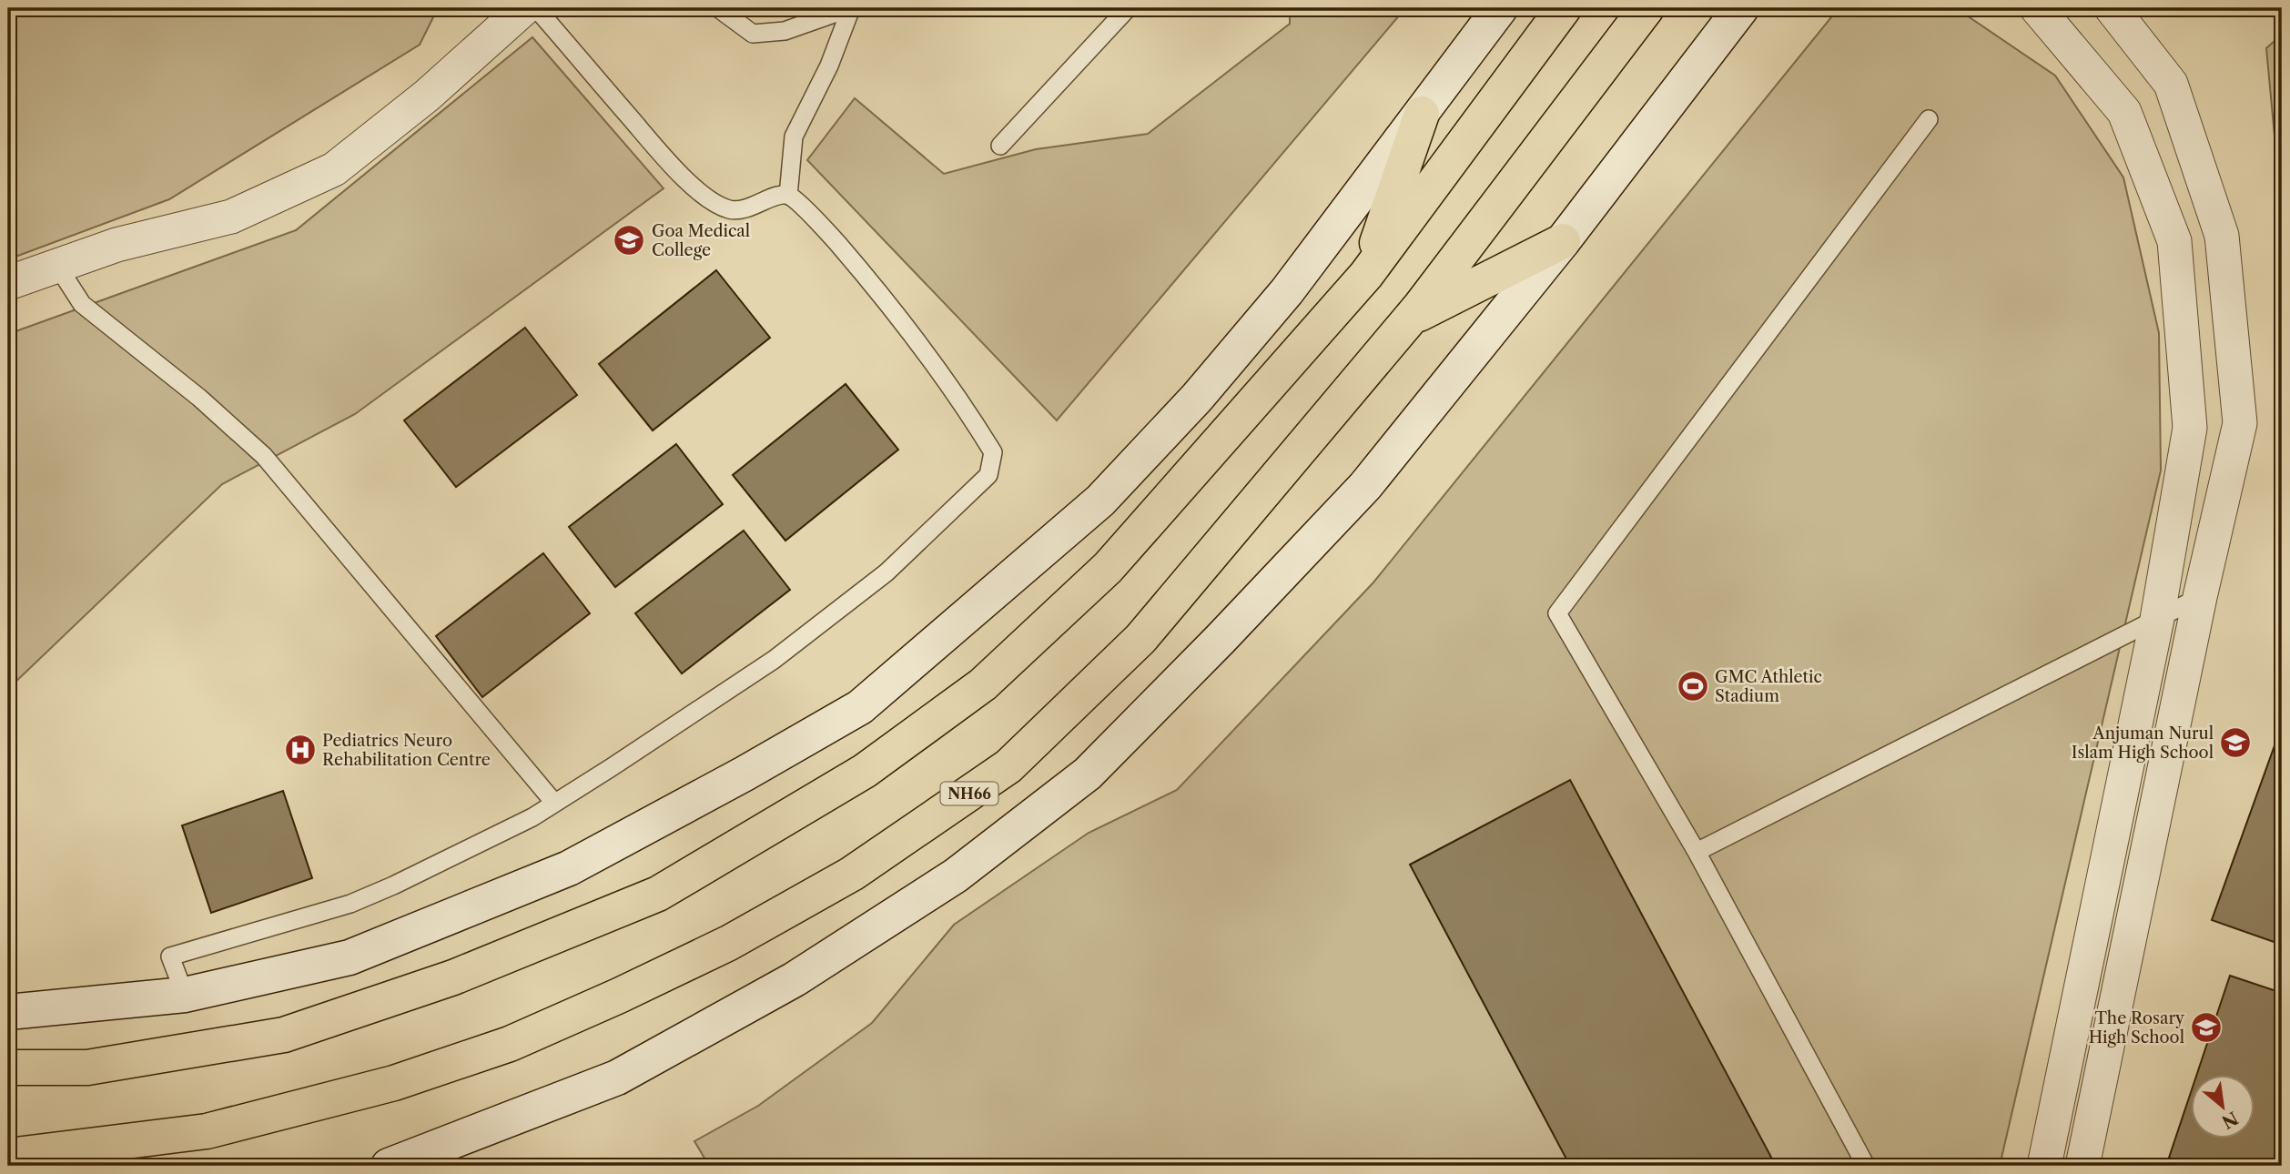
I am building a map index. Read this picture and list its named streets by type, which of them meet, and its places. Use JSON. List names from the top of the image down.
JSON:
{
  "streets": {
    "highway": ["NH66"]
  },
  "places": {
    "school or university": ["Goa Medical College", "Anjuman Nurul Islam High School", "The Rosary High School"],
    "sports": ["GMC Athletic Stadium"],
    "hospital": ["Pediatrics Neuro Rehabilitation Centre"]
  },
  "north": "bottom right"
}
